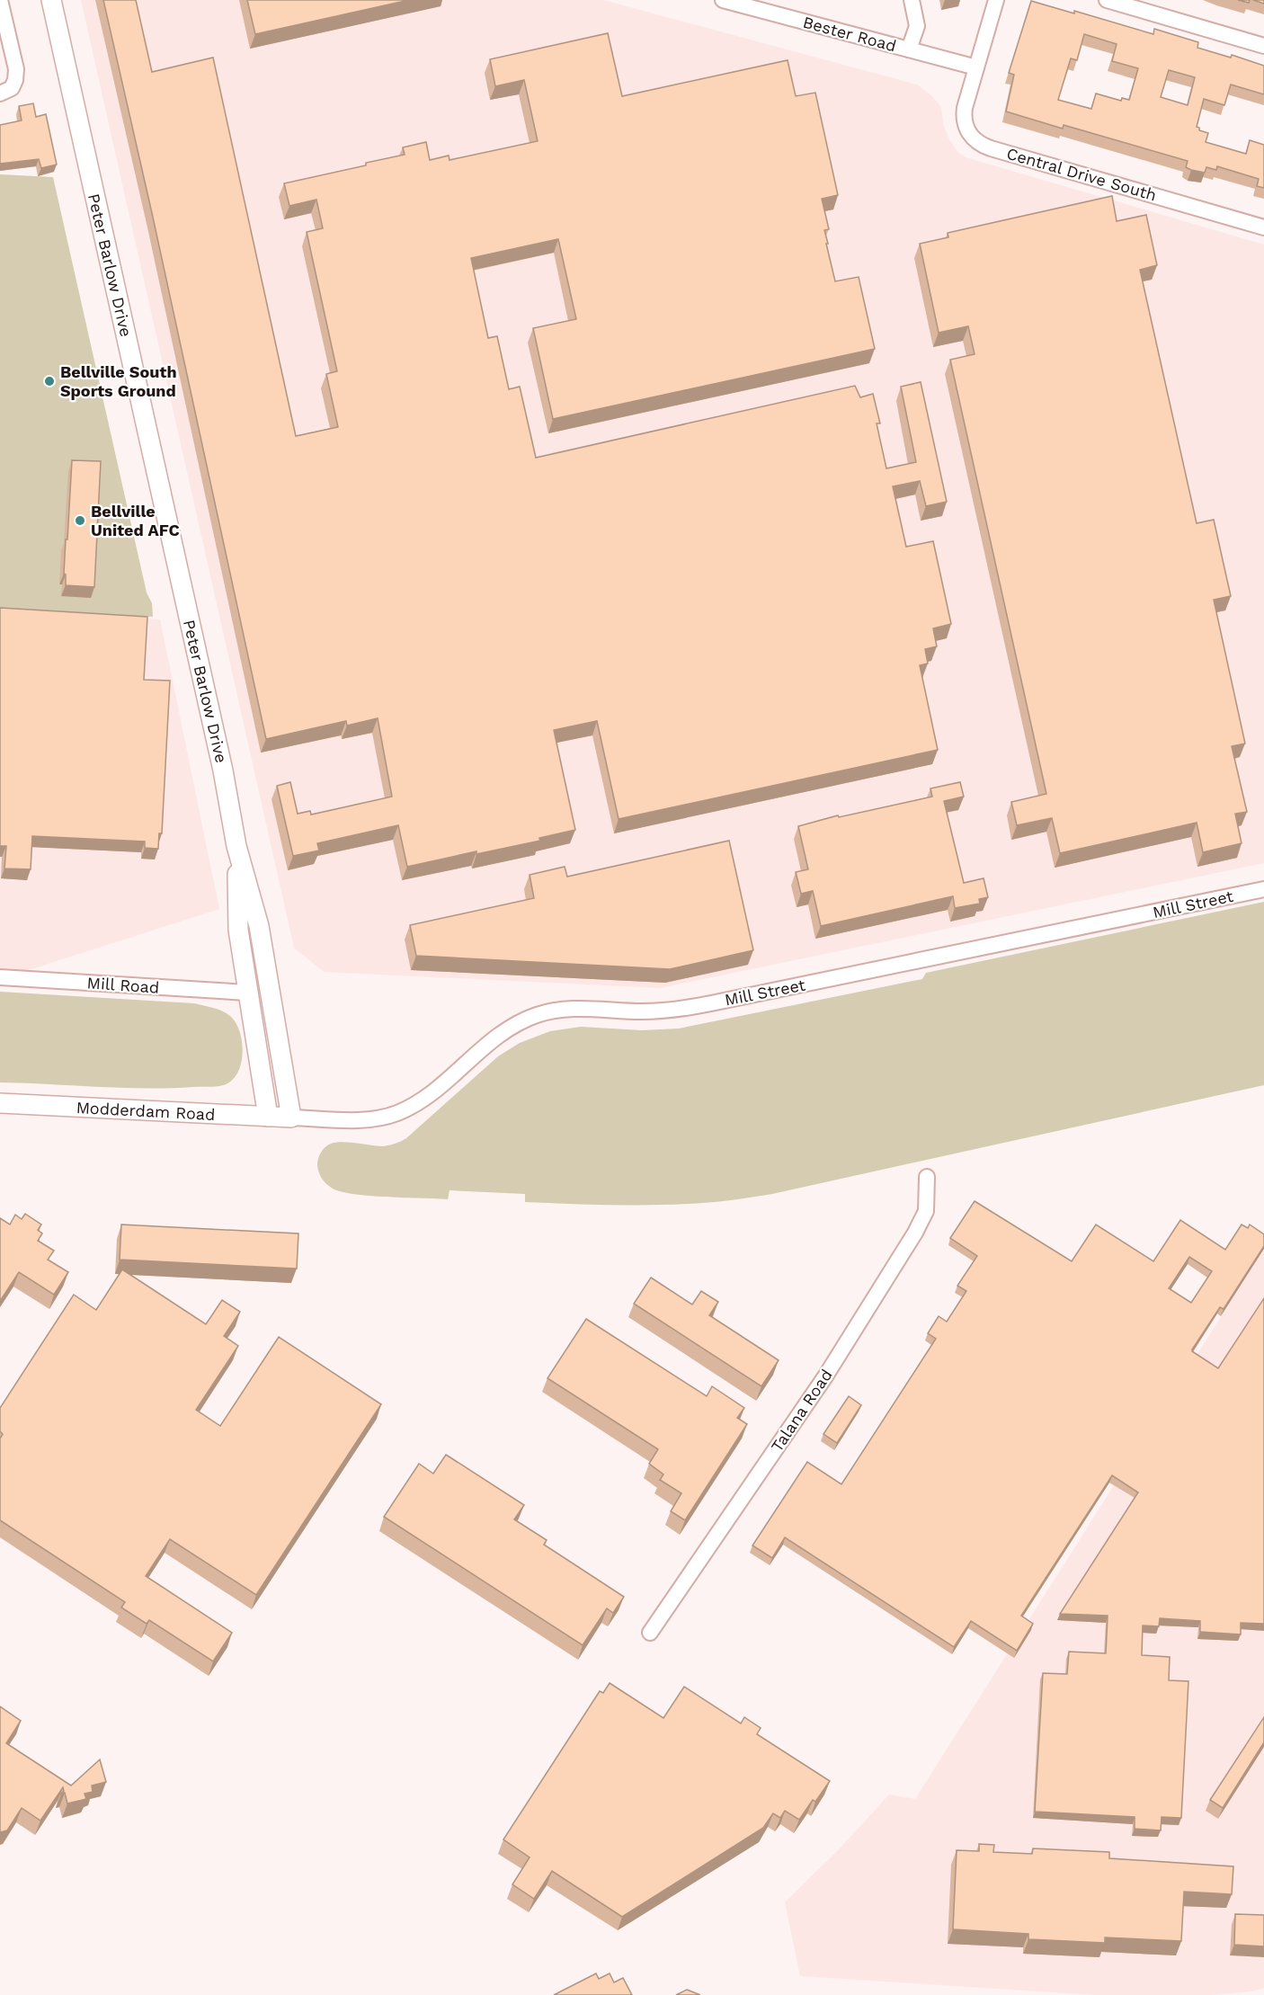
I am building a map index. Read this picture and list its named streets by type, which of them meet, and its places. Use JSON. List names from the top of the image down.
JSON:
{
  "streets": {
    "street": [
      "Bester Road",
      "Central Drive South",
      "Peter Barlow Drive",
      "Mill Street",
      "Mill Road",
      "Modderdam Road",
      "Talana Road"
    ]
  },
  "crossings": [
    ["Bester Road", "Central Drive South"],
    ["Peter Barlow Drive", "Mill Street"],
    ["Peter Barlow Drive", "Mill Road"],
    ["Peter Barlow Drive", "Modderdam Road"],
    ["Mill Street", "Modderdam Road"]
  ],
  "places": ["Bellville South Sports Ground", "Bellville United AFC"]
}
